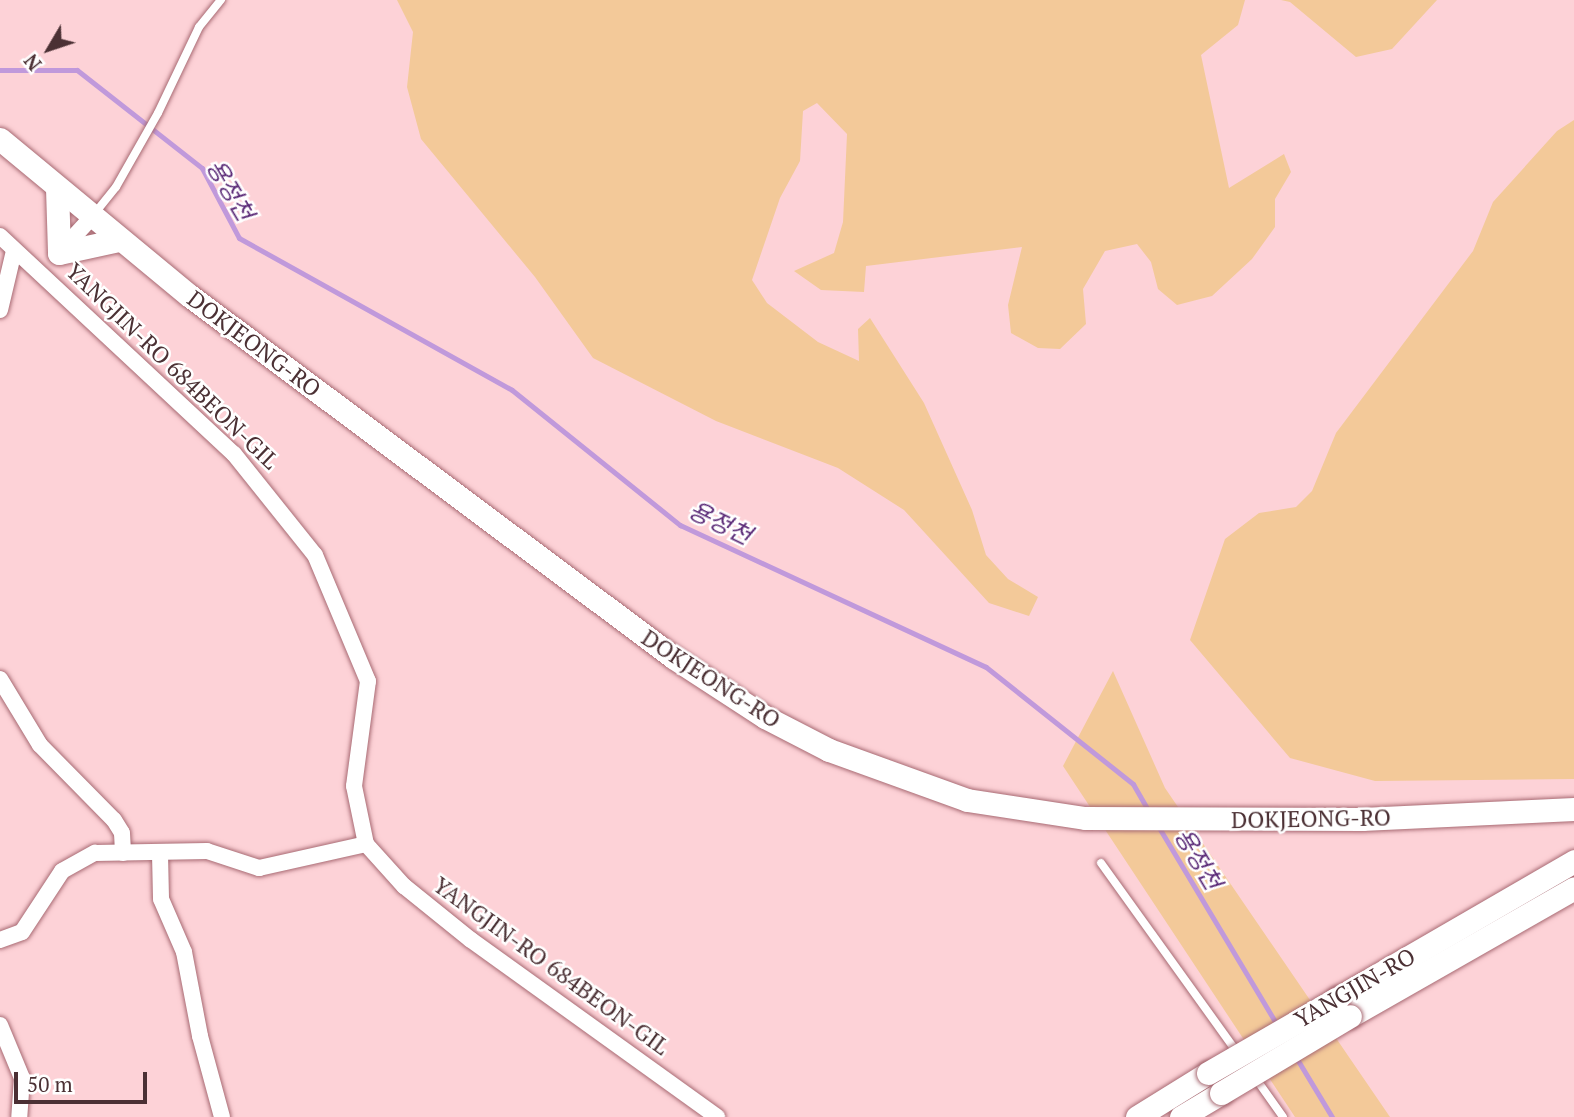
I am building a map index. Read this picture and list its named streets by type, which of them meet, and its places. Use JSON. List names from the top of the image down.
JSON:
{
  "streets": {
    "street": ["DOKJEONG-RO", "YANGJIN-RO 684BEON-GIL", "YANGJIN-RO"]
  },
  "crossings": [
    ["DOKJEONG-RO", "YANGJIN-RO 684BEON-GIL"]
  ],
  "water": ["용정천"],
  "scale_bar": "50 m",
  "north": "bottom left"
}
